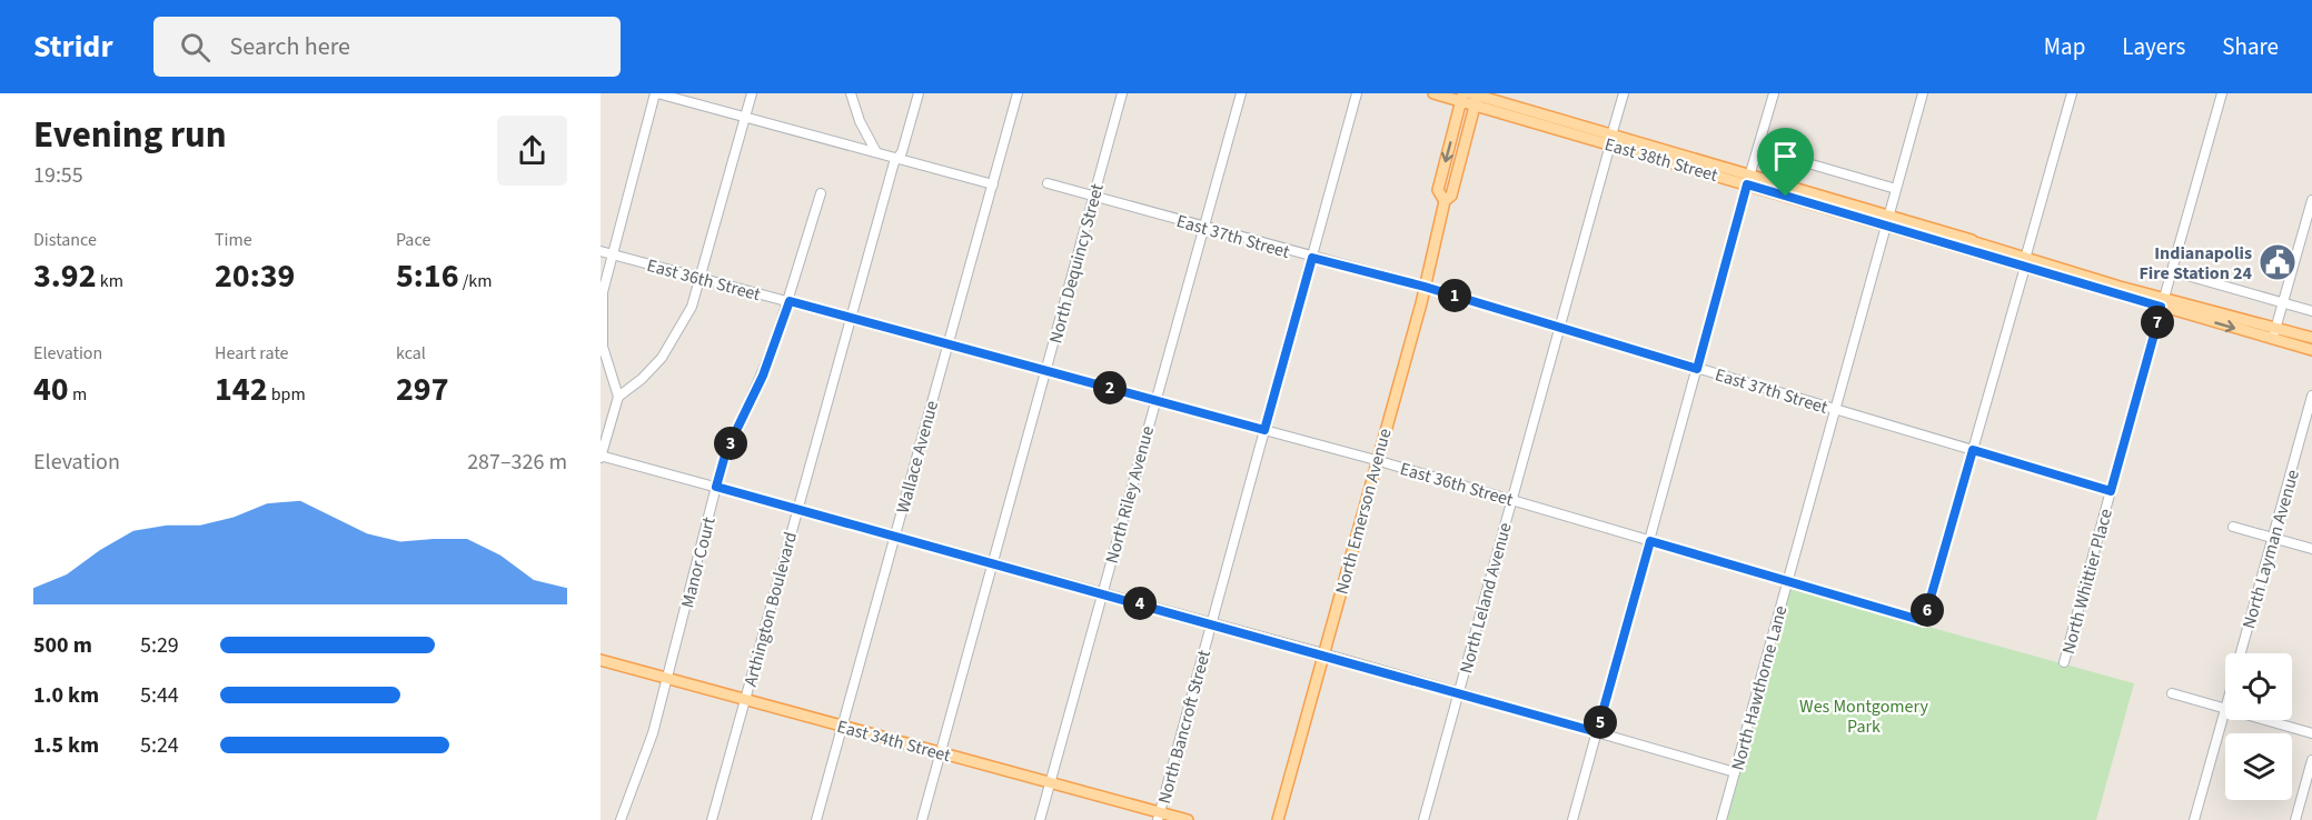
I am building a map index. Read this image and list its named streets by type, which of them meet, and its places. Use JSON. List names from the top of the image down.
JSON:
{
  "streets": {
    "main road": ["East 38th Street", "North Emerson Avenue", "East 34th Street"],
    "street": [
      "East 37th Street",
      "North Dequincy Street",
      "East 36th Street",
      "Wallace Avenue",
      "North Riley Avenue",
      "North Layman Avenue",
      "Manor Court",
      "North Whittier Place",
      "North Leland Avenue",
      "Arthington Boulevard",
      "North Hawthorne Lane",
      "North Bancroft Street"
    ]
  },
  "crossings": [
    ["East 38th Street", "North Emerson Avenue"],
    ["East 38th Street", "North Whittier Place"],
    ["East 38th Street", "North Leland Avenue"],
    ["East 38th Street", "North Hawthorne Lane"],
    ["East 37th Street", "North Dequincy Street"],
    ["East 37th Street", "East 36th Street"],
    ["East 37th Street", "North Riley Avenue"],
    ["East 37th Street", "North Emerson Avenue"],
    ["East 37th Street", "North Whittier Place"],
    ["East 37th Street", "North Leland Avenue"],
    ["East 37th Street", "North Hawthorne Lane"],
    ["East 37th Street", "North Bancroft Street"],
    ["North Dequincy Street", "East 36th Street"],
    ["North Dequincy Street", "East 34th Street"],
    ["East 36th Street", "Wallace Avenue"],
    ["East 36th Street", "North Riley Avenue"],
    ["East 36th Street", "North Emerson Avenue"],
    ["East 36th Street", "Manor Court"],
    ["East 36th Street", "North Leland Avenue"],
    ["East 36th Street", "Arthington Boulevard"],
    ["East 36th Street", "North Hawthorne Lane"],
    ["East 36th Street", "North Bancroft Street"],
    ["Wallace Avenue", "East 34th Street"],
    ["North Riley Avenue", "East 34th Street"],
    ["Manor Court", "East 34th Street"],
    ["Arthington Boulevard", "East 34th Street"],
    ["North Bancroft Street", "East 34th Street"]
  ],
  "parks": ["Wes Montgomery Park"],
  "places": {
    "public building": ["Indianapolis Fire Station 24"]
  },
  "page": {
    "header": "Stridr",
    "search": "Search here",
    "nav": ["Map", "Layers", "Share"],
    "heading": ["Evening run", "19:55"],
    "stats": [
      ["Distance", "3.92 km"],
      ["Time", "20:39"],
      ["Pace", "5:16 /km"],
      ["Elevation", "40 m"],
      ["Heart rate", "142 bpm"],
      ["kcal", "297"]
    ],
    "pins": [
      "1",
      "7",
      "2",
      "3",
      "4",
      "6",
      "5"
    ],
    "chart": ["Elevation", "287–326 m"],
    "list": [
      {
        "name": "500 m",
        "note": "5:29"
      },
      {
        "name": "1.0 km",
        "note": "5:44"
      },
      {
        "name": "1.5 km",
        "note": "5:24"
      }
    ]
  }
}
